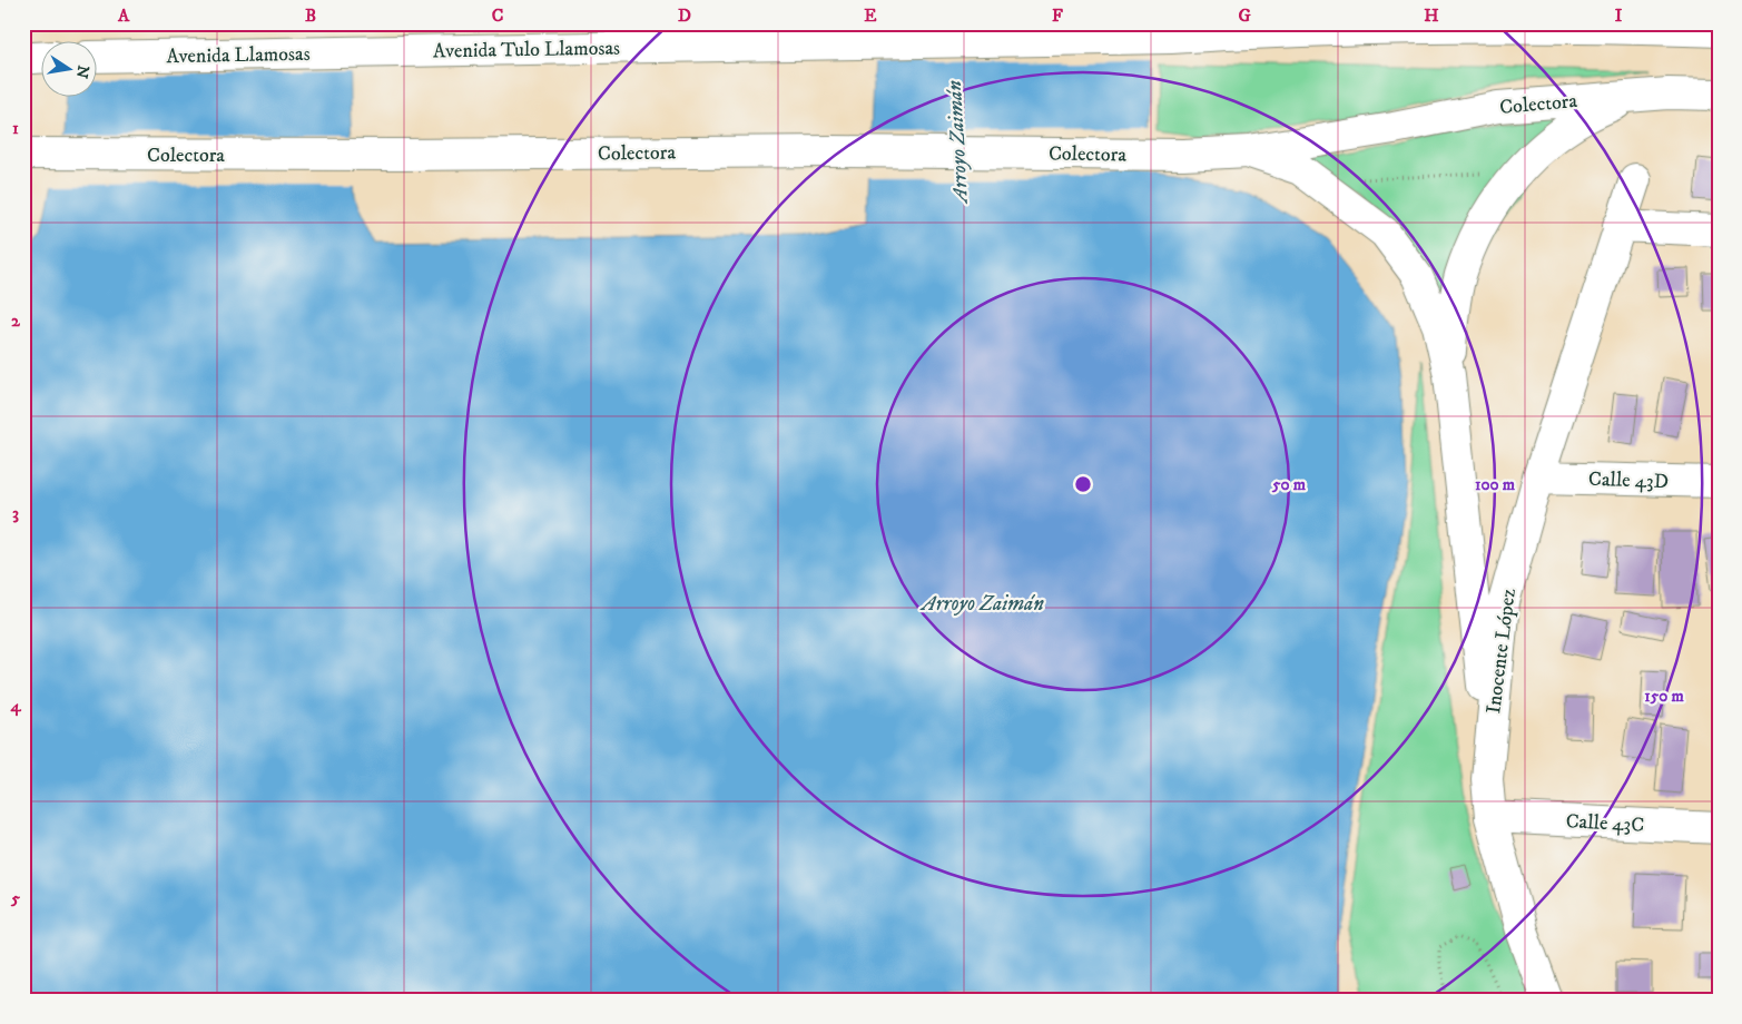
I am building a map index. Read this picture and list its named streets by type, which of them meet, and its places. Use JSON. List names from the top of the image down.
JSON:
{
  "streets": {
    "street": [
      "Avenida Tulo Llamosas",
      "Avenida Llamosas",
      "Colectora",
      "Calle 43D",
      "Inocente López",
      "Calle 43C"
    ]
  },
  "crossings": [
    ["Avenida Tulo Llamosas", "Avenida Llamosas"],
    ["Calle 43D", "Inocente López"],
    ["Inocente López", "Calle 43C"]
  ],
  "water": ["Arroyo Zaimán"],
  "north": "right",
  "grid": {
    "columns": [
      "A",
      "B",
      "C",
      "D",
      "E",
      "F",
      "G",
      "H",
      "I"
    ],
    "rows": [
      "1",
      "2",
      "3",
      "4",
      "5"
    ]
  },
  "rings": ["50 m", "100 m", "150 m"]
}
